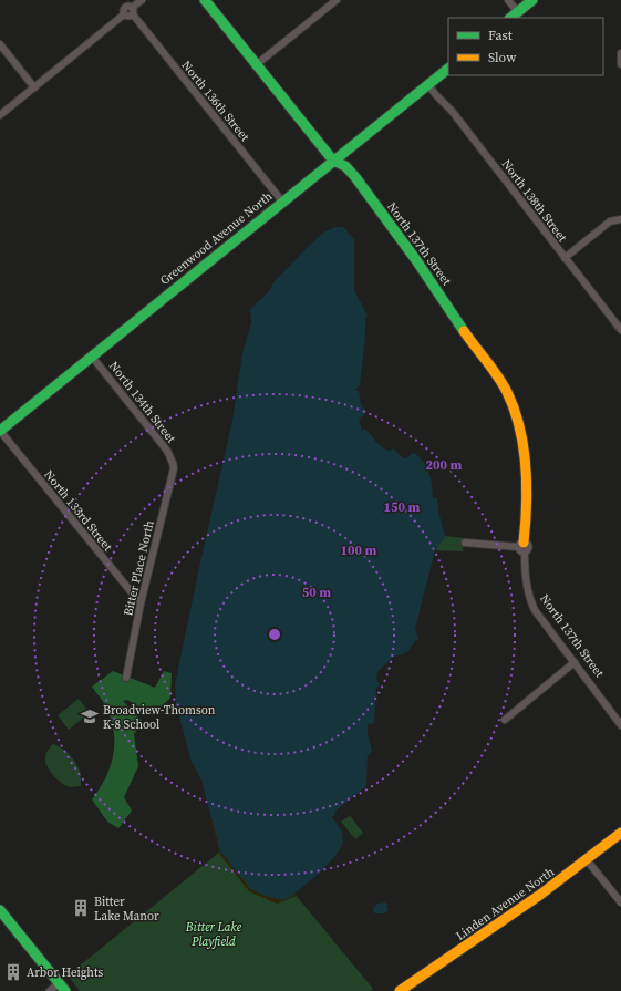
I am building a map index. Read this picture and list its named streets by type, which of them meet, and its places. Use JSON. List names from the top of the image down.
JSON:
{
  "streets": {
    "street": [
      "North 136th Street",
      "North 138th Street",
      "Greenwood Avenue North",
      "North 137th Street",
      "North 134th Street",
      "North 133rd Street",
      "Bitter Place North",
      "Linden Avenue North"
    ]
  },
  "crossings": [
    ["North 136th Street", "Greenwood Avenue North"],
    ["North 138th Street", "Greenwood Avenue North"],
    ["Greenwood Avenue North", "North 137th Street"],
    ["Greenwood Avenue North", "North 134th Street"],
    ["Greenwood Avenue North", "North 133rd Street"],
    ["North 134th Street", "Bitter Place North"],
    ["North 133rd Street", "Bitter Place North"]
  ],
  "parks": ["Bitter Lake Playfield"],
  "places": {
    "school or university": ["Broadview-Thomson K-8 School"],
    "building": ["Bitter Lake Manor", "Arbor Heights"]
  },
  "legend": ["Fast", "Slow"],
  "rings": [
    "200 m",
    "150 m",
    "100 m",
    "50 m"
  ]
}
